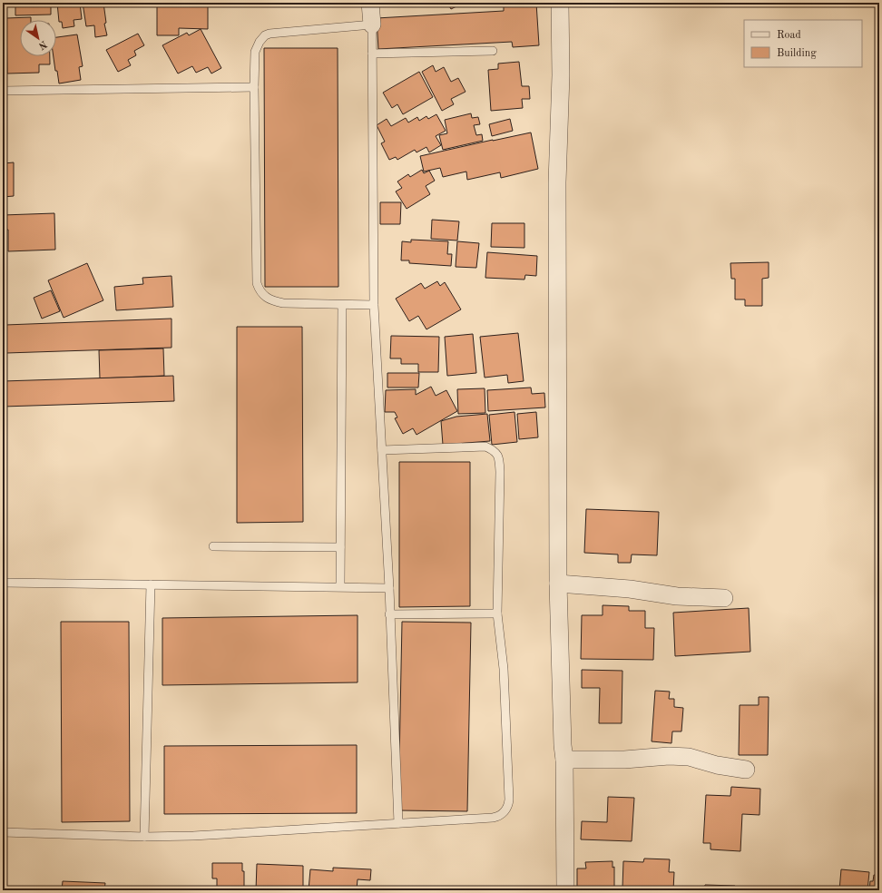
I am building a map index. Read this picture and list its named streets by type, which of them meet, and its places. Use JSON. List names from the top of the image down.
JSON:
{
  "legend": ["Road", "Building"],
  "north": "bottom right"
}
